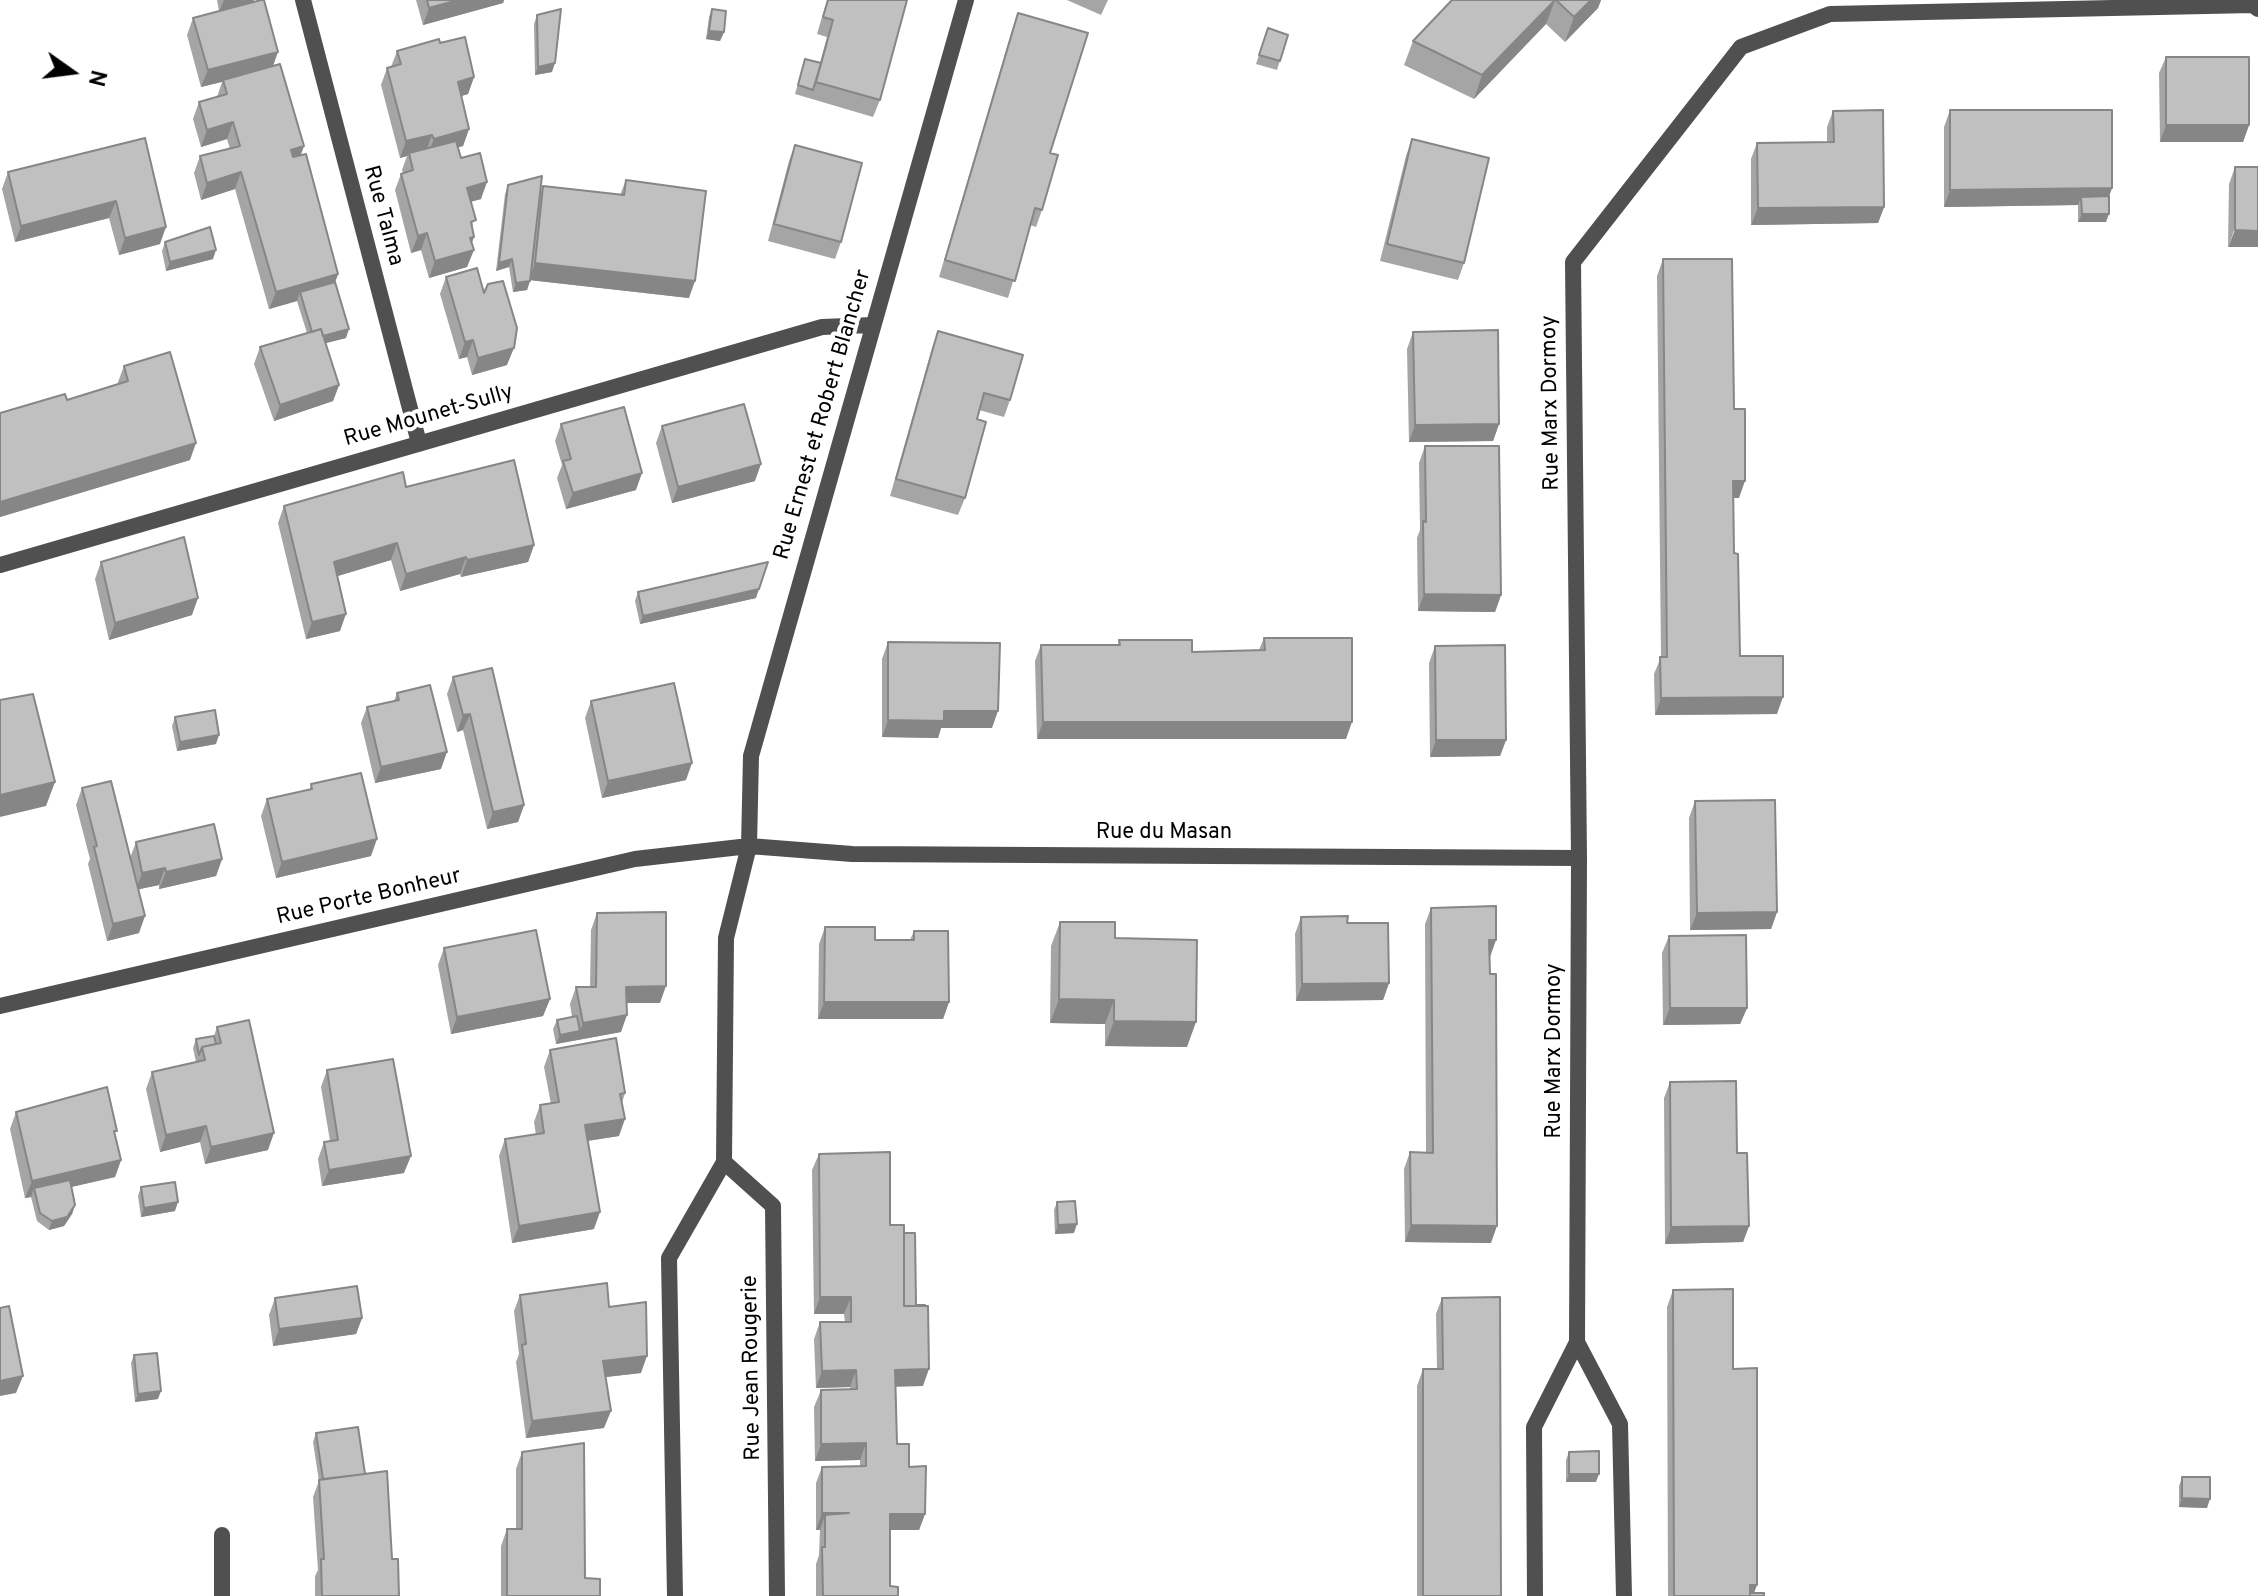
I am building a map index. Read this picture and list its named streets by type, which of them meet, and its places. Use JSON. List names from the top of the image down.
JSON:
{
  "streets": {
    "street": [
      "Rue Talma",
      "Rue Marx Dormoy",
      "Rue Ernest et Robert Blancher",
      "Rue Mounet-Sully",
      "Rue du Masan",
      "Rue Porte Bonheur",
      "Rue Jean Rougerie"
    ]
  },
  "crossings": [
    ["Rue Talma", "Rue Mounet-Sully"],
    ["Rue Marx Dormoy", "Rue du Masan"],
    ["Rue Ernest et Robert Blancher", "Rue Mounet-Sully"],
    ["Rue Ernest et Robert Blancher", "Rue du Masan"],
    ["Rue Ernest et Robert Blancher", "Rue Porte Bonheur"],
    ["Rue du Masan", "Rue Porte Bonheur"]
  ],
  "north": "right"
}
